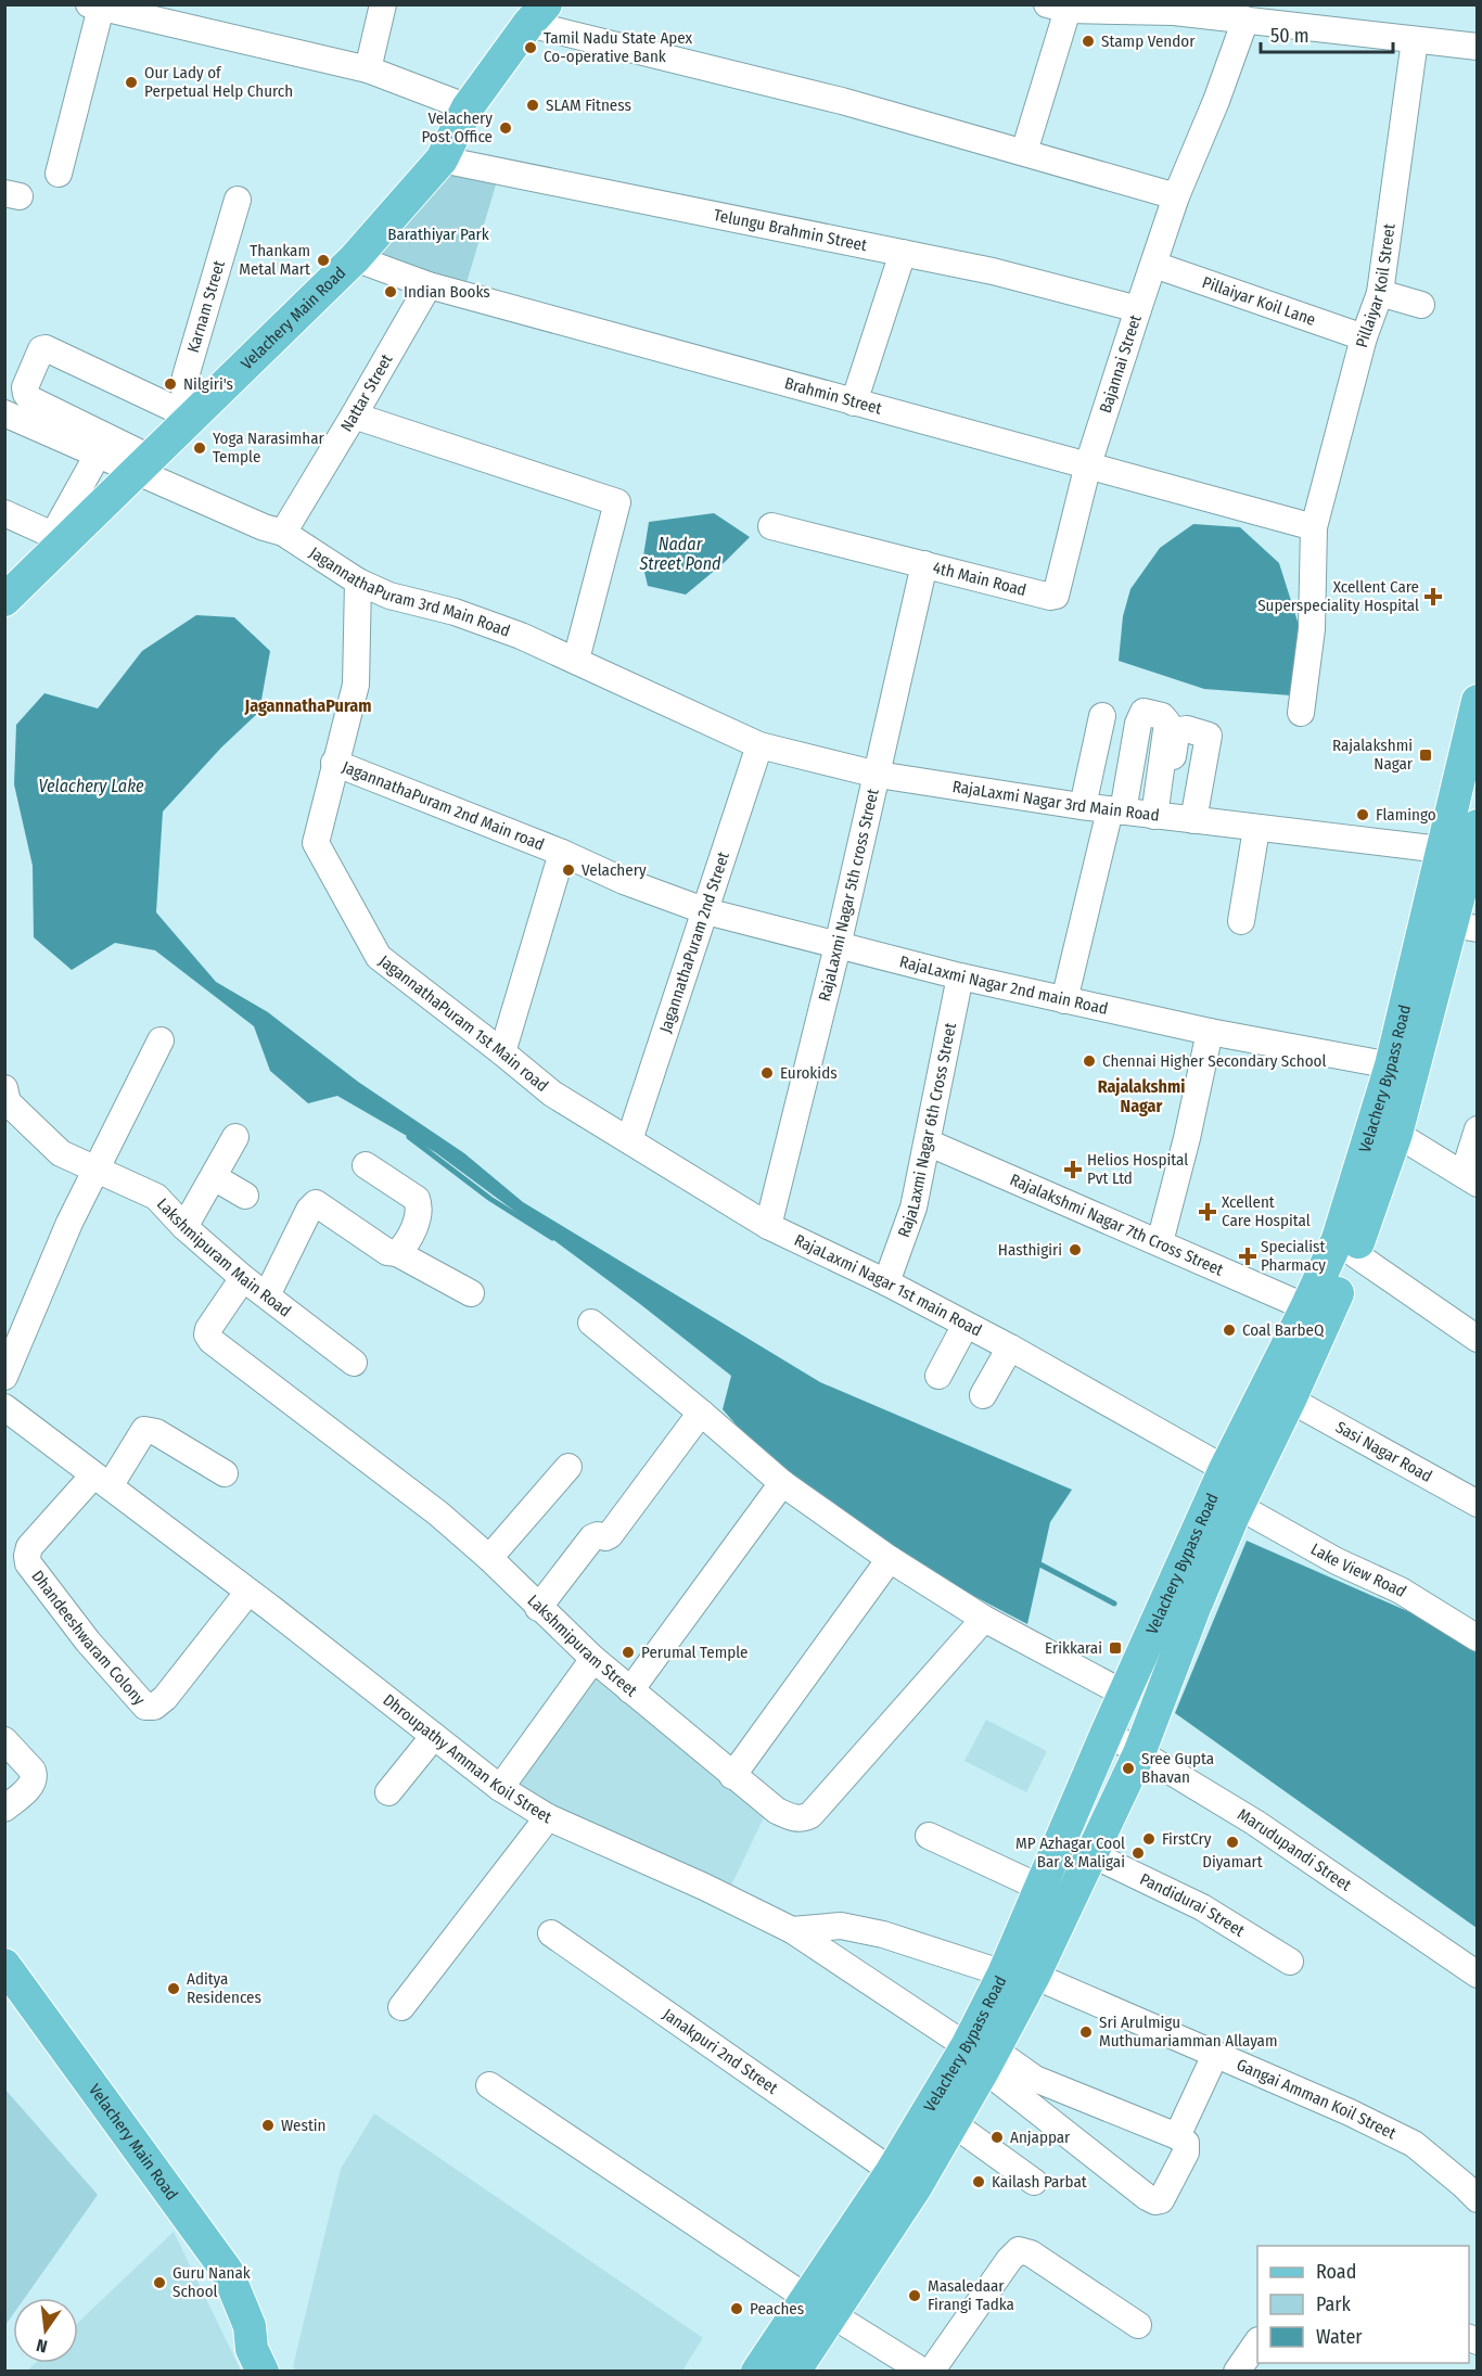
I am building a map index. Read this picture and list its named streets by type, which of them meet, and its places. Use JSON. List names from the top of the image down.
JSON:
{
  "streets": {
    "main road": ["Velachery Main Road", "Velachery Bypass Road"],
    "street": [
      "Telungu Brahmin Street",
      "Pillaiyar Koil Street",
      "Pillaiyar Koil Lane",
      "Karnam Street",
      "Bajannai Street",
      "Nattar Street",
      "Brahmin Street",
      "4th Main Road",
      "JagannathaPuram 3rd Main Road",
      "RajaLaxmi Nagar 3rd Main Road",
      "JagannathaPuram 2nd Main road",
      "RajaLaxmi Nagar 5th cross Street",
      "JagannathaPuram 2nd Street",
      "RajaLaxmi Nagar 2nd main Road",
      "JagannathaPuram 1st Main road",
      "RajaLaxmi Nagar 6th Cross Street",
      "Rajalakshmi Nagar 7th Cross Street",
      "Lakshmipuram Main Road",
      "RajaLaxmi Nagar 1st main Road",
      "Sasi Nagar Road",
      "Lake View Road",
      "Dhandeeshwaram Colony",
      "Lakshmipuram Street",
      "Dhroupathy Amman Koil Street",
      "Marudupandi Street",
      "Pandidurai Street",
      "Janakpuri 2nd Street",
      "Gangai Amman Koil Street"
    ]
  },
  "crossings": [
    ["Telungu Brahmin Street", "Velachery Main Road"],
    ["Telungu Brahmin Street", "Bajannai Street"],
    ["Pillaiyar Koil Street", "Pillaiyar Koil Lane"],
    ["Pillaiyar Koil Street", "Brahmin Street"],
    ["Pillaiyar Koil Lane", "Bajannai Street"],
    ["Karnam Street", "Velachery Main Road"],
    ["Velachery Main Road", "Brahmin Street"],
    ["Velachery Main Road", "JagannathaPuram 3rd Main Road"],
    ["Bajannai Street", "Brahmin Street"],
    ["Bajannai Street", "4th Main Road"],
    ["Nattar Street", "Brahmin Street"],
    ["Nattar Street", "JagannathaPuram 3rd Main Road"],
    ["Brahmin Street", "4th Main Road"],
    ["4th Main Road", "RajaLaxmi Nagar 5th cross Street"],
    ["JagannathaPuram 3rd Main Road", "RajaLaxmi Nagar 3rd Main Road"],
    ["JagannathaPuram 3rd Main Road", "JagannathaPuram 1st Main road"],
    ["RajaLaxmi Nagar 3rd Main Road", "RajaLaxmi Nagar 5th cross Street"],
    ["RajaLaxmi Nagar 3rd Main Road", "JagannathaPuram 2nd Street"],
    ["RajaLaxmi Nagar 3rd Main Road", "Velachery Bypass Road"],
    ["JagannathaPuram 2nd Main road", "RajaLaxmi Nagar 2nd main Road"],
    ["JagannathaPuram 2nd Main road", "JagannathaPuram 1st Main road"],
    ["RajaLaxmi Nagar 5th cross Street", "RajaLaxmi Nagar 2nd main Road"],
    ["RajaLaxmi Nagar 5th cross Street", "RajaLaxmi Nagar 1st main Road"],
    ["JagannathaPuram 2nd Street", "RajaLaxmi Nagar 2nd main Road"],
    ["JagannathaPuram 2nd Street", "RajaLaxmi Nagar 1st main Road"],
    ["RajaLaxmi Nagar 2nd main Road", "Velachery Bypass Road"],
    ["RajaLaxmi Nagar 2nd main Road", "RajaLaxmi Nagar 6th Cross Street"],
    ["JagannathaPuram 1st Main road", "RajaLaxmi Nagar 1st main Road"],
    ["Velachery Bypass Road", "Rajalakshmi Nagar 7th Cross Street"],
    ["Velachery Bypass Road", "RajaLaxmi Nagar 1st main Road"],
    ["Velachery Bypass Road", "Sasi Nagar Road"],
    ["Velachery Bypass Road", "Lake View Road"],
    ["Velachery Bypass Road", "Dhroupathy Amman Koil Street"],
    ["Velachery Bypass Road", "Marudupandi Street"],
    ["Velachery Bypass Road", "Pandidurai Street"],
    ["Velachery Bypass Road", "Janakpuri 2nd Street"],
    ["Velachery Bypass Road", "Gangai Amman Koil Street"],
    ["RajaLaxmi Nagar 6th Cross Street", "Rajalakshmi Nagar 7th Cross Street"],
    ["RajaLaxmi Nagar 6th Cross Street", "RajaLaxmi Nagar 1st main Road"],
    ["Lakshmipuram Main Road", "Lakshmipuram Street"],
    ["Dhandeeshwaram Colony", "Dhroupathy Amman Koil Street"],
    ["Dhroupathy Amman Koil Street", "Gangai Amman Koil Street"]
  ],
  "districts": ["JagannathaPuram", "Rajalakshmi Nagar"],
  "water": ["Nadar Street Pond", "Velachery Lake"],
  "parks": ["Barathiyar Park"],
  "places": {
    "other": [
      "Stamp Vendor",
      "Tamil Nadu State Apex Co-operative Bank",
      "Our Lady of Perpetual Help Church",
      "SLAM Fitness",
      "Velachery Post Office",
      "Thankam Metal Mart",
      "Indian Books",
      "Nilgiri's",
      "Yoga Narasimhar Temple",
      "Flamingo",
      "Velachery",
      "Chennai Higher Secondary School",
      "Eurokids",
      "Hasthigiri",
      "Coal BarbeQ",
      "Perumal Temple",
      "Sree Gupta Bhavan",
      "FirstCry",
      "Diyamart",
      "MP Azhagar Cool Bar & Maligai",
      "Aditya Residences",
      "Sri Arulmigu Muthumariamman Allayam",
      "Westin",
      "Anjappar",
      "Kailash Parbat",
      "Guru Nanak School",
      "Masaledaar Firangi Tadka",
      "Peaches"
    ],
    "health": [
      "Xcellent Care Superspeciality Hospital",
      "Helios Hospital Pvt Ltd",
      "Xcellent Care Hospital",
      "Specialist Pharmacy"
    ],
    "transit": ["Rajalakshmi Nagar", "Erikkarai"]
  },
  "legend": ["Road", "Park", "Water"],
  "scale_bar": "50 m",
  "north": "bottom"
}
